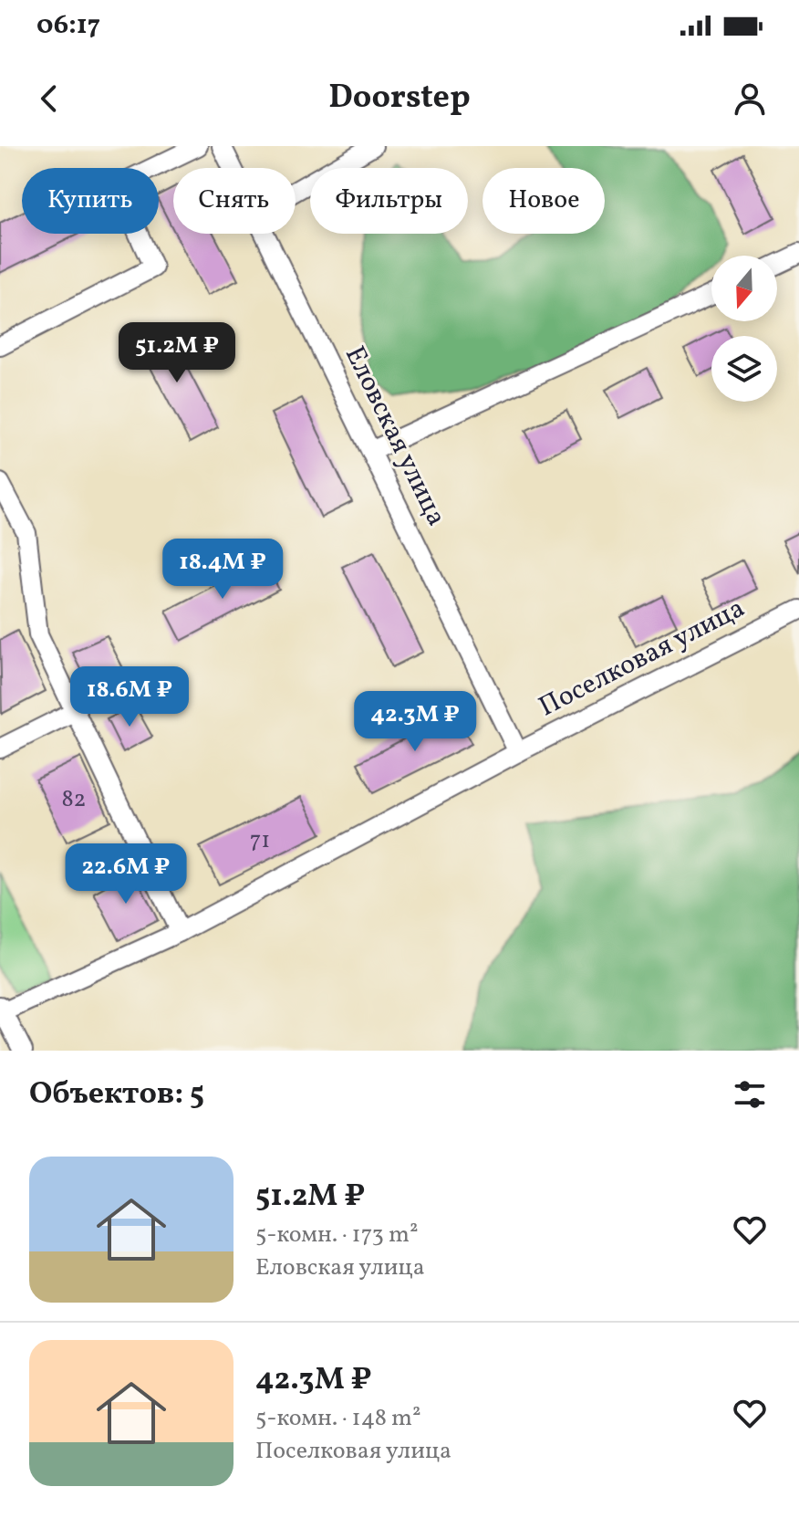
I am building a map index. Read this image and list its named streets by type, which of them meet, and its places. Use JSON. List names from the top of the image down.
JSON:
{
  "streets": {
    "street": ["Еловская улица", "Поселковая улица"]
  },
  "crossings": [
    ["Еловская улица", "Поселковая улица"]
  ],
  "house_numbers": ["82", "71"],
  "north": "bottom",
  "page": {
    "status": "06:17",
    "header": "Doorstep",
    "chip": [
      "Купить",
      "Снять",
      "Фильтры",
      "Новое"
    ],
    "price": [
      "51.2M ₽",
      "18.4M ₽",
      "18.6M ₽",
      "42.3M ₽",
      "22.6M ₽"
    ],
    "heading": "Объектов: 5",
    "list": [
      {
        "name": "51.2M ₽",
        "note": "5-комн. · 173 m² · Еловская улица"
      },
      {
        "name": "42.3M ₽",
        "note": "5-комн. · 148 m² · Поселковая улица"
      }
    ]
  }
}
